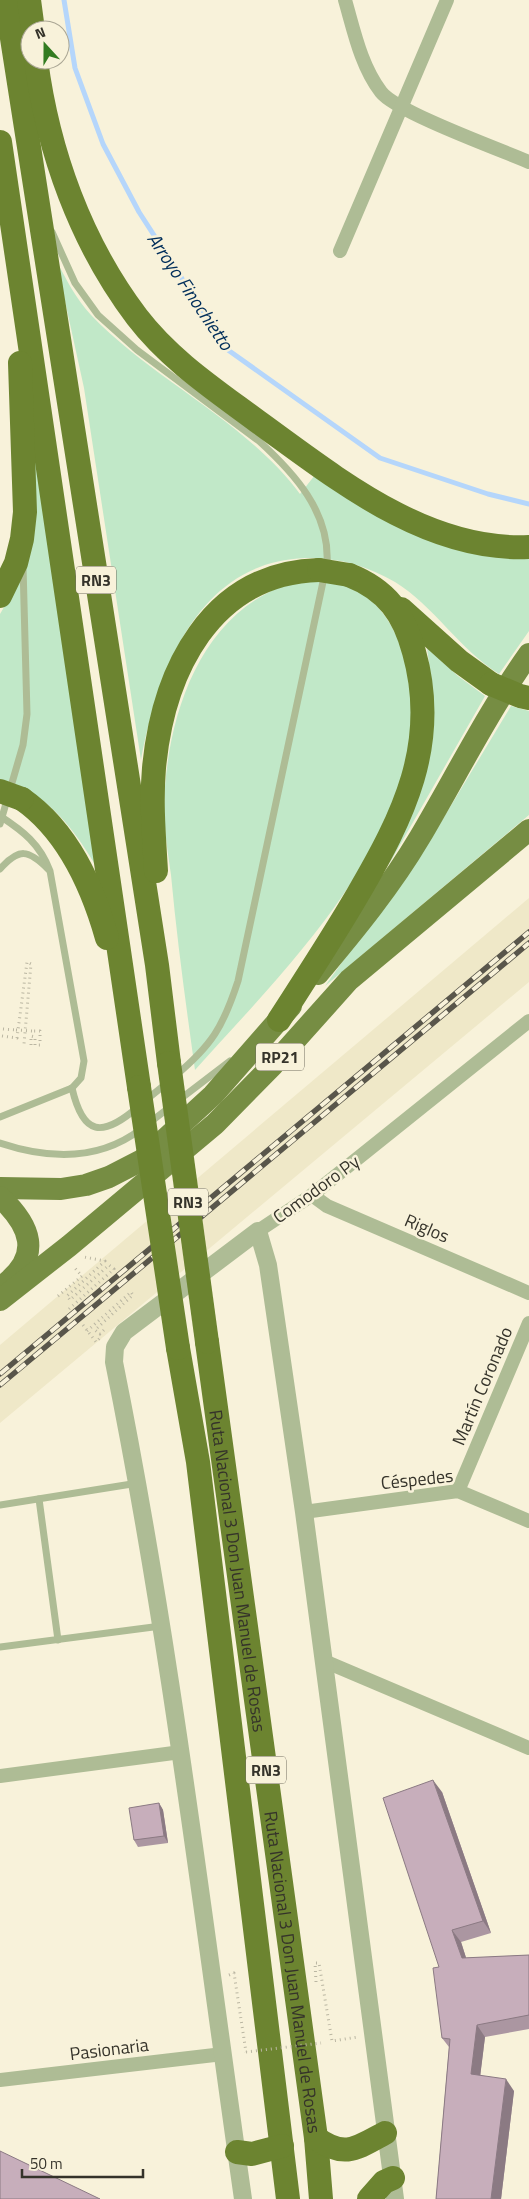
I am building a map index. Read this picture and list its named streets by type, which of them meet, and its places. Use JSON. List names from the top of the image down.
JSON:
{
  "streets": {
    "highway": ["RN3", "Ruta Nacional 3 Don Juan Manuel de Rosas"],
    "main road": ["RP21"],
    "street": [
      "Comodoro Py",
      "Riglos",
      "Martín Coronado",
      "Céspedes",
      "Pasionaria"
    ]
  },
  "crossings": [
    ["RN3", "Ruta Nacional 3 Don Juan Manuel de Rosas"],
    ["Comodoro Py", "Riglos"],
    ["Martín Coronado", "Céspedes"]
  ],
  "water": ["Arroyo Finochietto"],
  "scale_bar": "50 m",
  "north": "top"
}
